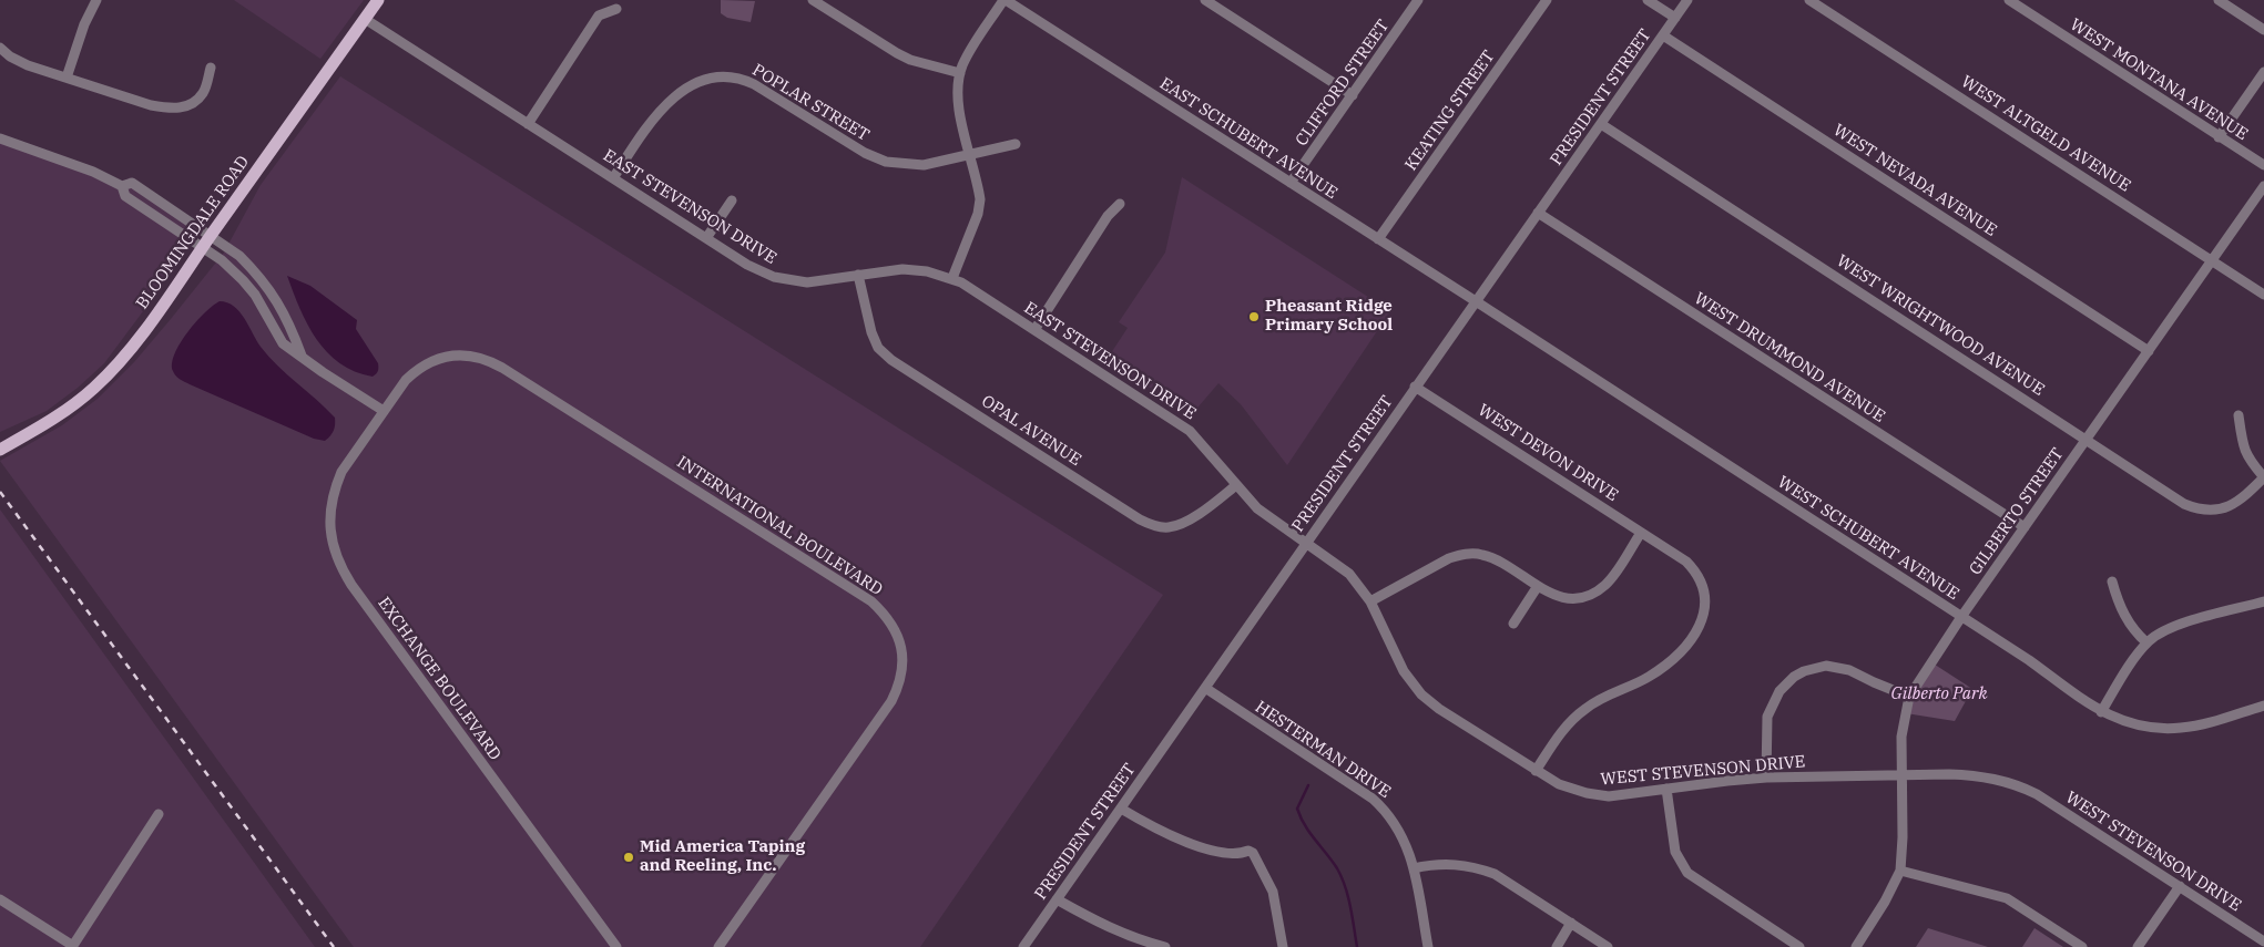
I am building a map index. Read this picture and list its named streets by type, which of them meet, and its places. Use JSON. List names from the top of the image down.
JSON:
{
  "streets": {
    "main road": ["BLOOMINGDALE ROAD"],
    "street": [
      "WEST MONTANA AVENUE",
      "CLIFFORD STREET",
      "PRESIDENT STREET",
      "POPLAR STREET",
      "KEATING STREET",
      "WEST ALTGELD AVENUE",
      "EAST SCHUBERT AVENUE",
      "WEST NEVADA AVENUE",
      "EAST STEVENSON DRIVE",
      "WEST WRIGHTWOOD AVENUE",
      "WEST DRUMMOND AVENUE",
      "OPAL AVENUE",
      "WEST DEVON DRIVE",
      "GILBERTO STREET",
      "INTERNATIONAL BOULEVARD",
      "WEST SCHUBERT AVENUE",
      "EXCHANGE BOULEVARD",
      "HESTERMAN DRIVE",
      "WEST STEVENSON DRIVE"
    ]
  },
  "crossings": [
    ["CLIFFORD STREET", "EAST SCHUBERT AVENUE"],
    ["PRESIDENT STREET", "EAST SCHUBERT AVENUE"],
    ["PRESIDENT STREET", "WEST NEVADA AVENUE"],
    ["PRESIDENT STREET", "EAST STEVENSON DRIVE"],
    ["PRESIDENT STREET", "WEST WRIGHTWOOD AVENUE"],
    ["PRESIDENT STREET", "WEST DRUMMOND AVENUE"],
    ["PRESIDENT STREET", "WEST DEVON DRIVE"],
    ["PRESIDENT STREET", "WEST SCHUBERT AVENUE"],
    ["PRESIDENT STREET", "HESTERMAN DRIVE"],
    ["PRESIDENT STREET", "WEST STEVENSON DRIVE"],
    ["POPLAR STREET", "EAST STEVENSON DRIVE"],
    ["KEATING STREET", "EAST SCHUBERT AVENUE"],
    ["WEST ALTGELD AVENUE", "GILBERTO STREET"],
    ["EAST SCHUBERT AVENUE", "WEST SCHUBERT AVENUE"],
    ["WEST NEVADA AVENUE", "GILBERTO STREET"],
    ["EAST STEVENSON DRIVE", "BLOOMINGDALE ROAD"],
    ["EAST STEVENSON DRIVE", "OPAL AVENUE"],
    ["EAST STEVENSON DRIVE", "WEST STEVENSON DRIVE"],
    ["WEST WRIGHTWOOD AVENUE", "GILBERTO STREET"],
    ["WEST DRUMMOND AVENUE", "GILBERTO STREET"],
    ["WEST DEVON DRIVE", "WEST STEVENSON DRIVE"],
    ["GILBERTO STREET", "WEST SCHUBERT AVENUE"],
    ["GILBERTO STREET", "WEST STEVENSON DRIVE"],
    ["INTERNATIONAL BOULEVARD", "EXCHANGE BOULEVARD"]
  ],
  "parks": ["Gilberto Park"],
  "places": ["Pheasant Ridge Primary School", "Mid America Taping and Reeling, Inc."]
}
